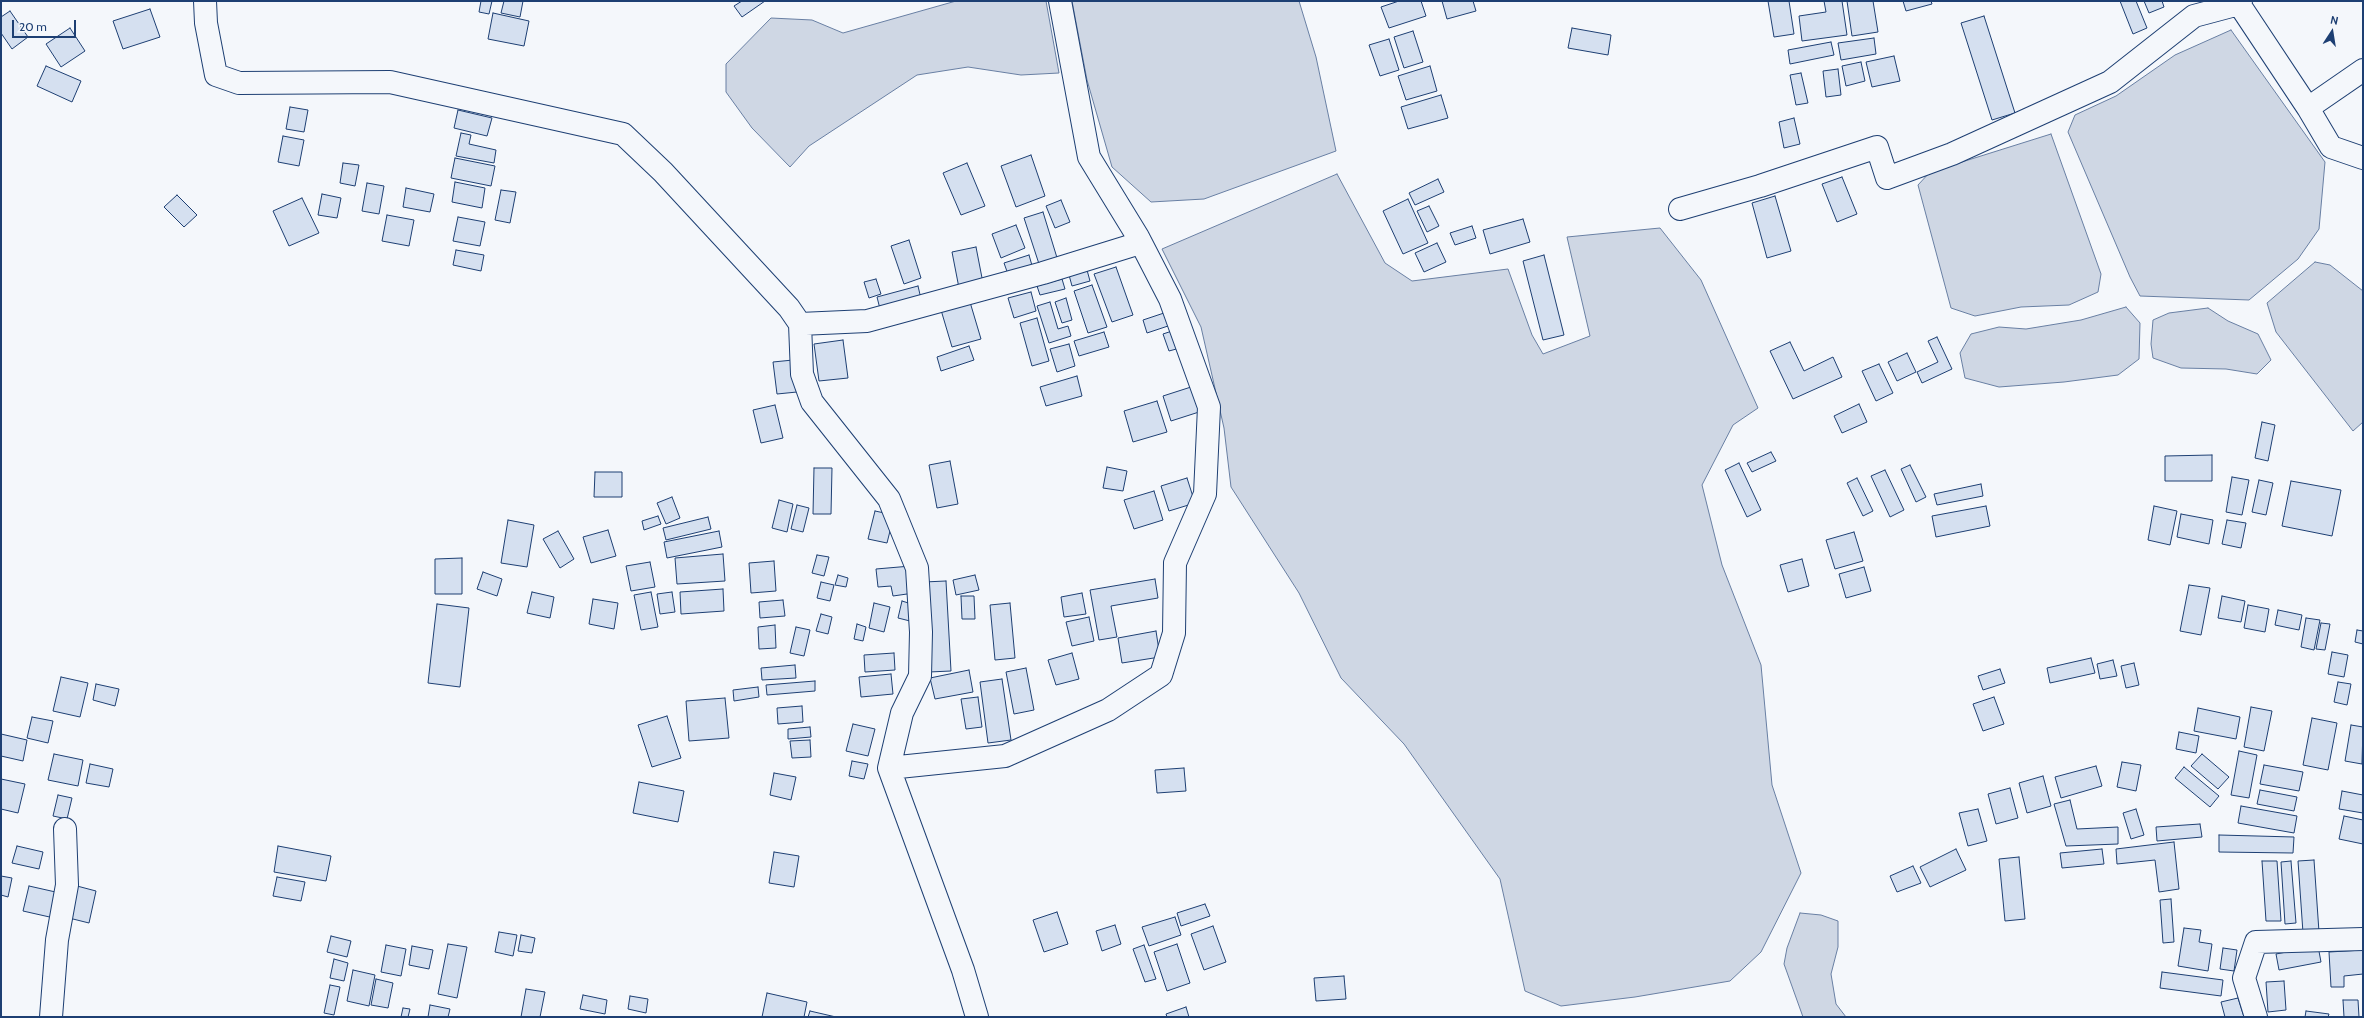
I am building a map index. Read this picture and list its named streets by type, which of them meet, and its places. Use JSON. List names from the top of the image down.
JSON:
{
  "scale_bar": "20 m",
  "north": "top"
}
